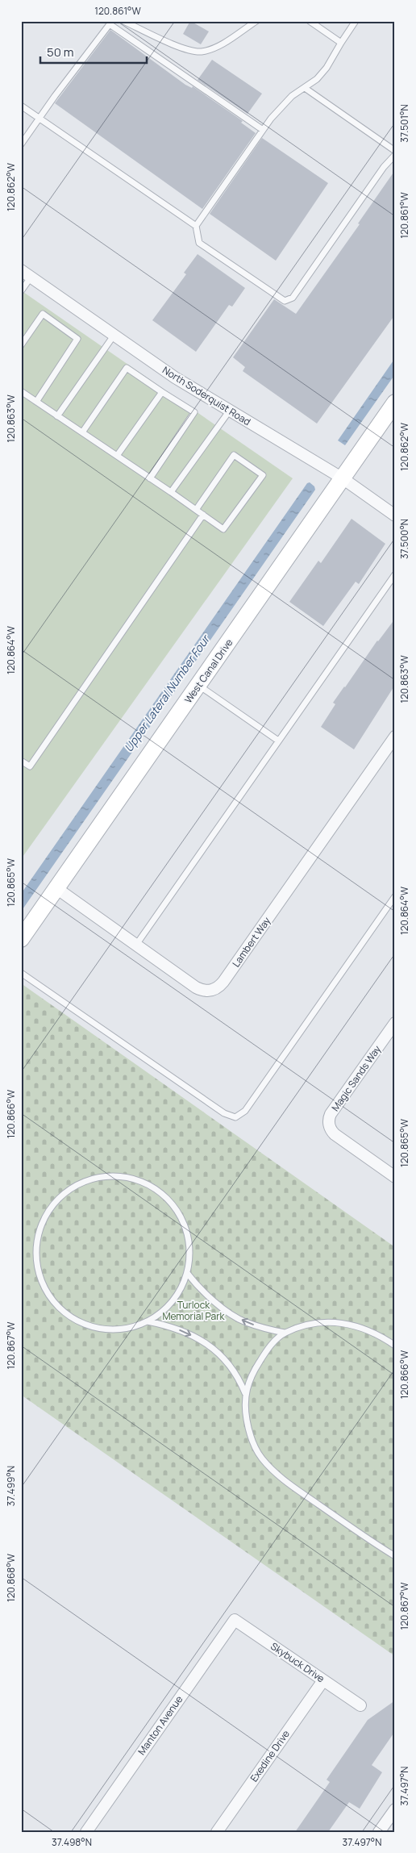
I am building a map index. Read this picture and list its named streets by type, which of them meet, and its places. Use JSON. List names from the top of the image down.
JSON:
{
  "streets": {
    "street": [
      "North Soderquist Road",
      "West Canal Drive",
      "Lambert Way",
      "Magic Sands Way",
      "Skybuck Drive",
      "Manton Avenue",
      "Exedine Drive"
    ]
  },
  "crossings": [
    ["North Soderquist Road", "West Canal Drive"],
    ["West Canal Drive", "Lambert Way"],
    ["Skybuck Drive", "Manton Avenue"],
    ["Skybuck Drive", "Exedine Drive"]
  ],
  "water": ["Upper Lateral Number Four"],
  "parks": ["Turlock Memorial Park"],
  "scale_bar": "50 m",
  "coordinates": [
    "120.861°W",
    "37.501°N",
    "120.862°W",
    "120.863°W",
    "37.500°N",
    "120.864°W",
    "120.865°W",
    "120.866°W",
    "120.867°W",
    "37.499°N",
    "120.868°W",
    "37.497°N",
    "37.498°N"
  ]
}
